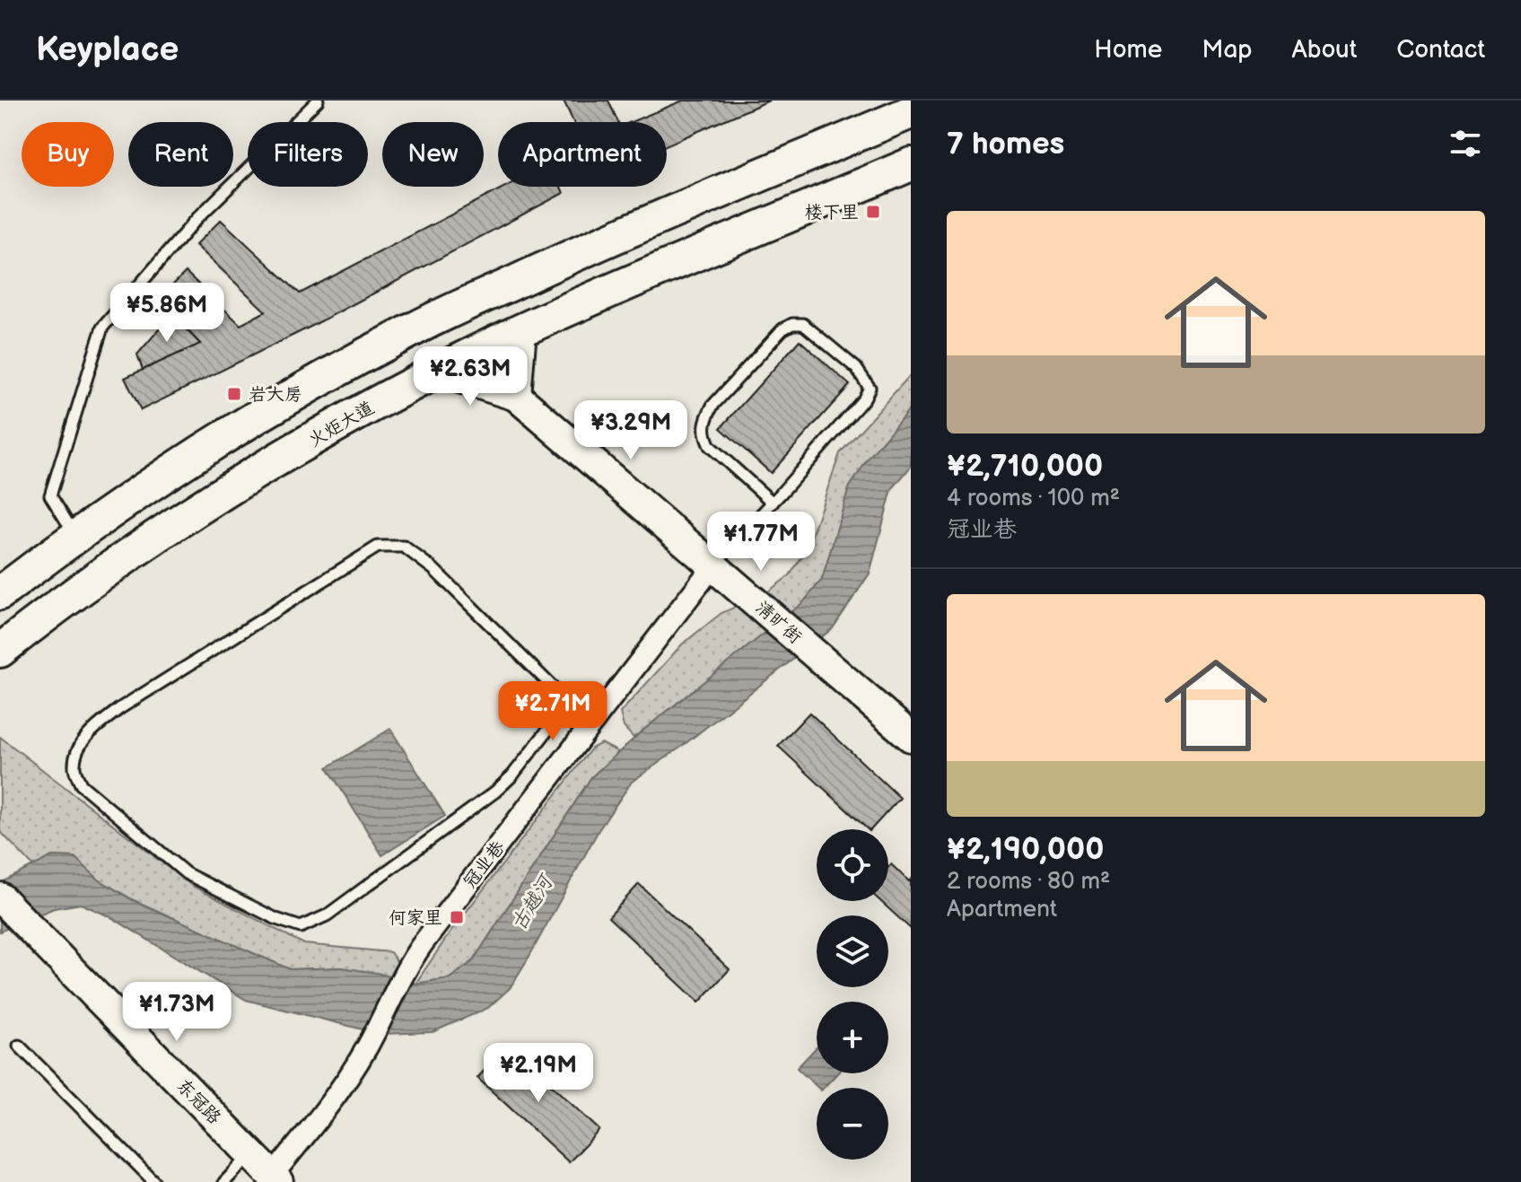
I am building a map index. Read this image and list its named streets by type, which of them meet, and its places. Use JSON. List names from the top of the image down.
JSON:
{
  "streets": {
    "main road": ["火炬大道"],
    "street": ["清旷街", "冠业巷", "东冠路"]
  },
  "crossings": [
    ["火炬大道", "清旷街"],
    ["清旷街", "冠业巷"],
    ["冠业巷", "东冠路"]
  ],
  "water": ["古越河"],
  "places": {
    "transit": ["楼下里", "岩大房", "何家里"]
  },
  "page": {
    "header": "Keyplace",
    "nav": [
      "Home",
      "Map",
      "About",
      "Contact"
    ],
    "heading": "7 homes",
    "chip": [
      "Buy",
      "Rent",
      "Filters",
      "New",
      "Apartment"
    ],
    "list": [
      {
        "name": "¥2,710,000",
        "note": "4 rooms · 100 m² · 冠业巷"
      },
      {
        "name": "¥2,190,000",
        "note": "2 rooms · 80 m² · Apartment"
      }
    ],
    "price": [
      "¥5.86M",
      "¥2.63M",
      "¥3.29M",
      "¥1.77M",
      "¥2.71M",
      "¥1.73M",
      "¥2.19M"
    ],
    "map_buttons": ["+", "−"]
  }
}
